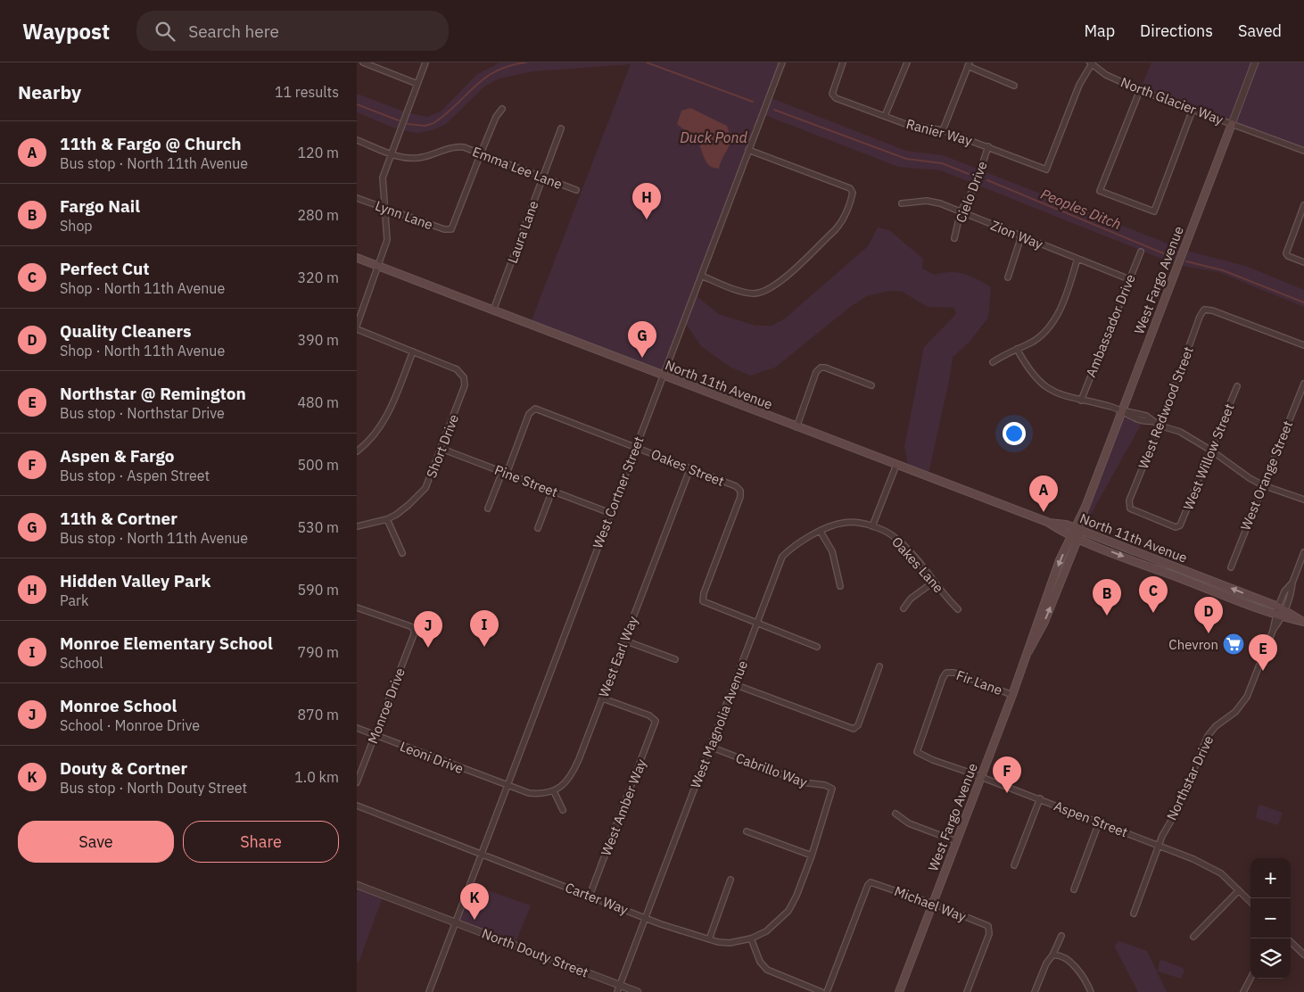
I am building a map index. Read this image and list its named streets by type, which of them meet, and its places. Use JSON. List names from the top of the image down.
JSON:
{
  "streets": {
    "main road": ["West Fargo Avenue", "North 11th Avenue"],
    "street": [
      "North Glacier Way",
      "Ranier Way",
      "Emma Lee Lane",
      "Cielo Drive",
      "Lynn Lane",
      "Laura Lane",
      "Zion Way",
      "Ambassador Drive",
      "West Redwood Street",
      "Short Drive",
      "West Willow Street",
      "Oakes Street",
      "West Orange Street",
      "Pine Street",
      "West Cortner Street",
      "Oakes Lane",
      "West Earl Way",
      "Fir Lane",
      "Monroe Drive",
      "West Magnolia Avenue",
      "Leoni Drive",
      "Cabrillo Way",
      "Northstar Drive",
      "West Amber Way",
      "Aspen Street",
      "Carter Way",
      "Michael Way",
      "North Douty Street"
    ]
  },
  "crossings": [
    ["North Glacier Way", "Ranier Way"],
    ["North Glacier Way", "West Fargo Avenue"],
    ["Ranier Way", "Cielo Drive"],
    ["Emma Lee Lane", "Lynn Lane"],
    ["Emma Lee Lane", "Laura Lane"],
    ["Cielo Drive", "Zion Way"],
    ["Laura Lane", "North 11th Avenue"],
    ["Zion Way", "Ambassador Drive"],
    ["West Fargo Avenue", "North 11th Avenue"],
    ["West Fargo Avenue", "Fir Lane"],
    ["West Fargo Avenue", "Aspen Street"],
    ["West Fargo Avenue", "Michael Way"],
    ["North 11th Avenue", "West Cortner Street"],
    ["North 11th Avenue", "Northstar Drive"],
    ["West Redwood Street", "West Willow Street"],
    ["Short Drive", "Pine Street"],
    ["Oakes Street", "Pine Street"],
    ["Oakes Street", "West Cortner Street"],
    ["Oakes Street", "West Earl Way"],
    ["Oakes Street", "West Magnolia Avenue"],
    ["Pine Street", "West Cortner Street"],
    ["West Cortner Street", "Leoni Drive"],
    ["West Cortner Street", "Carter Way"],
    ["West Cortner Street", "North Douty Street"],
    ["Oakes Lane", "West Magnolia Avenue"],
    ["West Earl Way", "West Amber Way"],
    ["Fir Lane", "Aspen Street"],
    ["Monroe Drive", "Leoni Drive"],
    ["West Magnolia Avenue", "Cabrillo Way"],
    ["West Magnolia Avenue", "Carter Way"],
    ["West Magnolia Avenue", "North Douty Street"],
    ["Cabrillo Way", "Carter Way"],
    ["Northstar Drive", "Aspen Street"],
    ["West Amber Way", "Carter Way"]
  ],
  "water": ["Duck Pond", "Peoples Ditch"],
  "places": {
    "supermarket": ["Chevron"]
  },
  "page": {
    "header": "Waypost",
    "search": "Search here",
    "nav": ["Map", "Directions", "Saved"],
    "heading": ["Nearby", "11 results"],
    "list": [
      {
        "mark": "A",
        "name": "11th & Fargo @ Church",
        "note": "Bus stop · North 11th Avenue",
        "value": "120 m"
      },
      {
        "mark": "B",
        "name": "Fargo Nail",
        "note": "Shop",
        "value": "280 m"
      },
      {
        "mark": "C",
        "name": "Perfect Cut",
        "note": "Shop · North 11th Avenue",
        "value": "320 m"
      },
      {
        "mark": "D",
        "name": "Quality Cleaners",
        "note": "Shop · North 11th Avenue",
        "value": "390 m"
      },
      {
        "mark": "E",
        "name": "Northstar @ Remington",
        "note": "Bus stop · Northstar Drive",
        "value": "480 m"
      },
      {
        "mark": "F",
        "name": "Aspen & Fargo",
        "note": "Bus stop · Aspen Street",
        "value": "500 m"
      },
      {
        "mark": "G",
        "name": "11th & Cortner",
        "note": "Bus stop · North 11th Avenue",
        "value": "530 m"
      },
      {
        "mark": "H",
        "name": "Hidden Valley Park",
        "note": "Park",
        "value": "590 m"
      },
      {
        "mark": "I",
        "name": "Monroe Elementary School",
        "note": "School",
        "value": "790 m"
      },
      {
        "mark": "J",
        "name": "Monroe School",
        "note": "School · Monroe Drive",
        "value": "870 m"
      },
      {
        "mark": "K",
        "name": "Douty & Cortner",
        "note": "Bus stop · North Douty Street",
        "value": "1.0 km"
      }
    ],
    "pins": [
      "H",
      "G",
      "A",
      "C",
      "B",
      "D",
      "I",
      "J",
      "E",
      "F",
      "K"
    ],
    "buttons": ["Save", "Share"],
    "map_buttons": ["+", "−"]
  }
}
